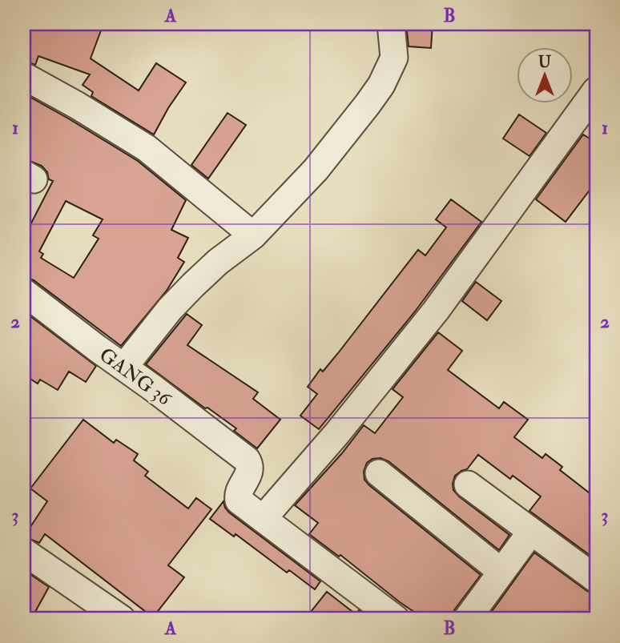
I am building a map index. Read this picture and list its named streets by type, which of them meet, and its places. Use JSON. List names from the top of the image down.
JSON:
{
  "streets": {
    "street": ["GANG 36"]
  },
  "north": "top",
  "grid": {
    "columns": ["A", "B"],
    "rows": ["1", "2", "3"]
  }
}
